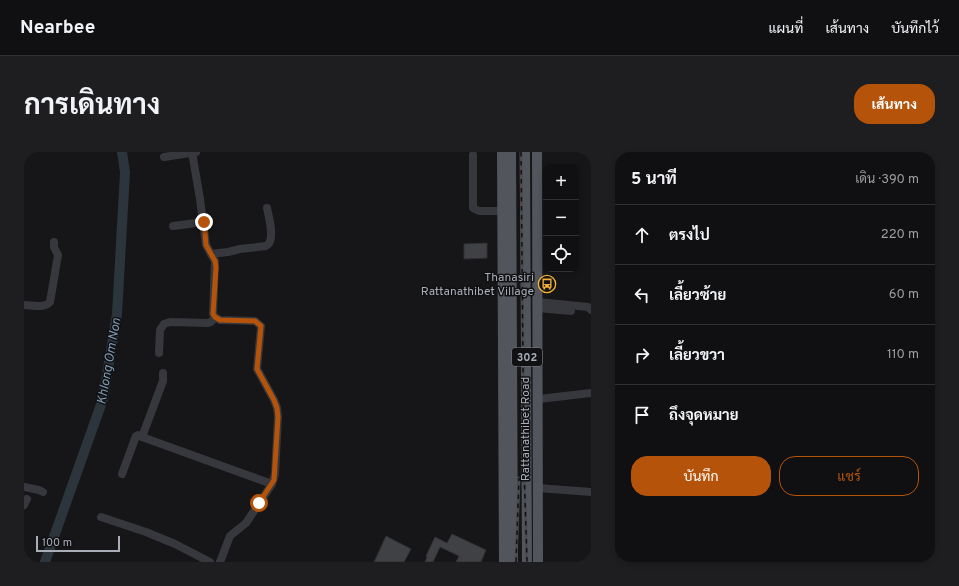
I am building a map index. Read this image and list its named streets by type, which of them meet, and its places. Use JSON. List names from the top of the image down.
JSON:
{
  "streets": {
    "main road": ["302", "Rattanathibet Road"]
  },
  "water": ["Khlong Om Non"],
  "places": {
    "bus stop": ["Thanasiri Rattanathibet Village"]
  },
  "scale_bar": "100 m",
  "page": {
    "header": "Nearbee",
    "nav": ["แผนที่", "เส้นทาง", "บันทึกไว้"],
    "title": "การเดินทาง",
    "buttons": [
      "เส้นทาง",
      ["บันทึก", "แชร์"]
    ],
    "heading": ["5 นาที", "เดิน · 390 m"],
    "map_buttons": ["+", "−"],
    "list": [
      ["ตรงไป", "220 m"],
      ["เลี้ยวซ้าย", "60 m"],
      ["เลี้ยวขวา", "110 m"],
      "ถึงจุดหมาย"
    ],
    "scale": "100 m"
  }
}
